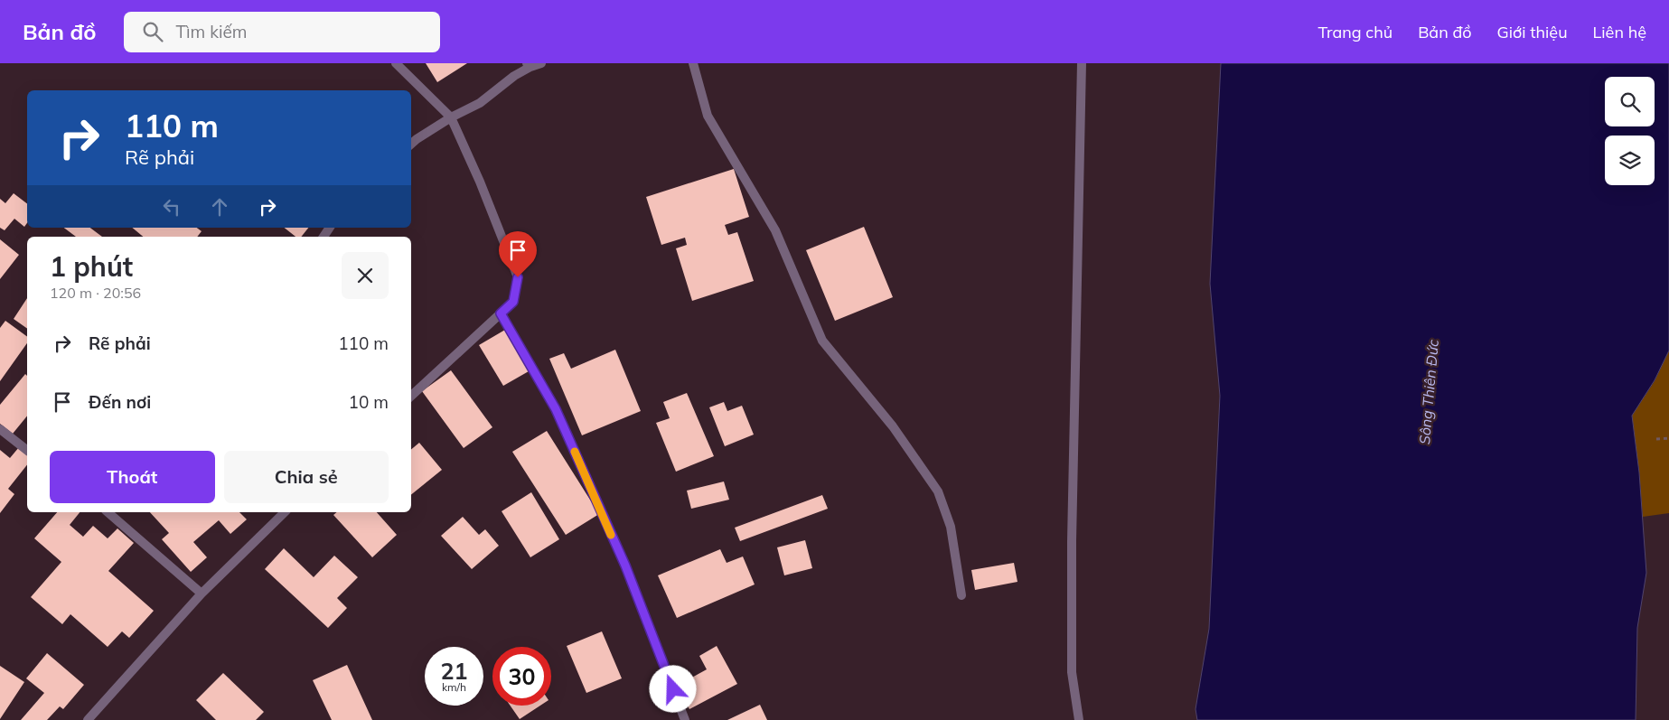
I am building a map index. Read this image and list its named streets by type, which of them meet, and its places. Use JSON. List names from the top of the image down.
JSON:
{
  "water": ["Sông Thiên Đức"],
  "page": {
    "header": "Bản đồ",
    "search": "Tìm kiếm",
    "nav": [
      "Trang chủ",
      "Bản đồ",
      "Giới thiệu",
      "Liên hệ"
    ],
    "turn": ["110 m", "Rẽ phải"],
    "heading": ["1 phút", "120 m · 20:56"],
    "list": [
      {
        "name": "Rẽ phải",
        "value": "110 m"
      },
      {
        "name": "Đến nơi",
        "value": "10 m"
      }
    ],
    "buttons": ["Thoát", "Chia sẻ"],
    "speed": "21 km/h",
    "limit": "30"
  }
}
